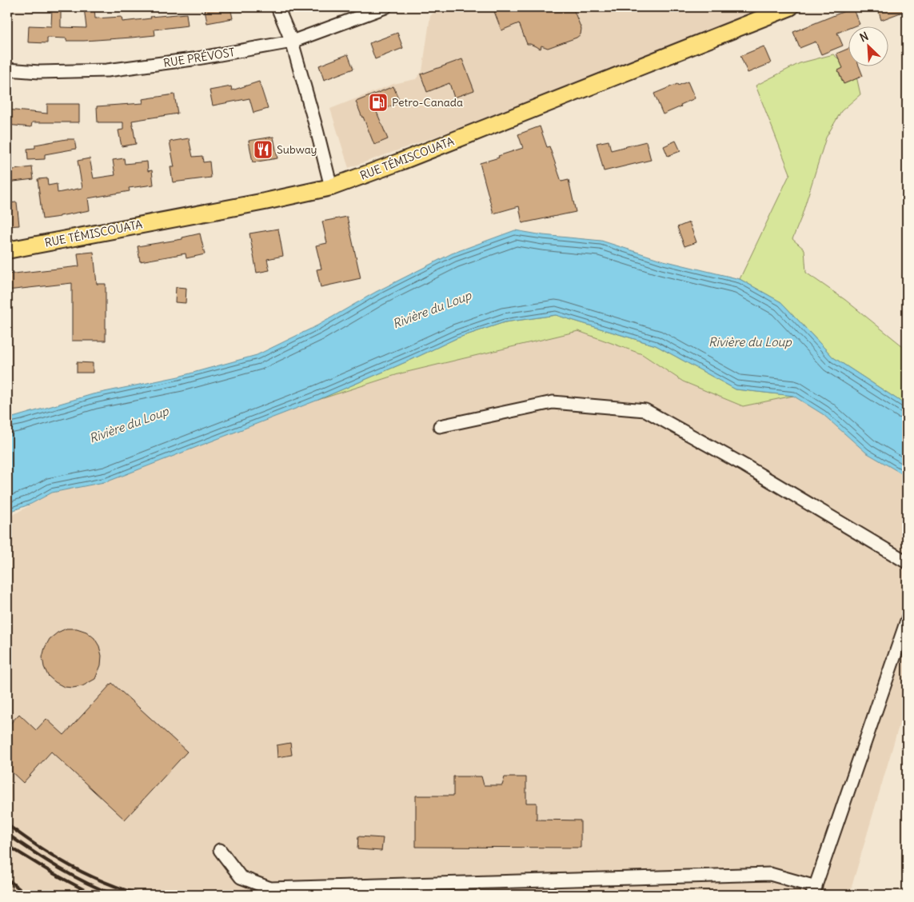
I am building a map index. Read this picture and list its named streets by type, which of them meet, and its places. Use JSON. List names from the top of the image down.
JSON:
{
  "streets": {
    "main road": ["RUE TÉMISCOUATA"],
    "street": ["RUE PRÉVOST"]
  },
  "water": ["Rivière du Loup"],
  "places": {
    "fuel station": ["Petro-Canada"],
    "restaurant": ["Subway"]
  },
  "north": "top left"
}
